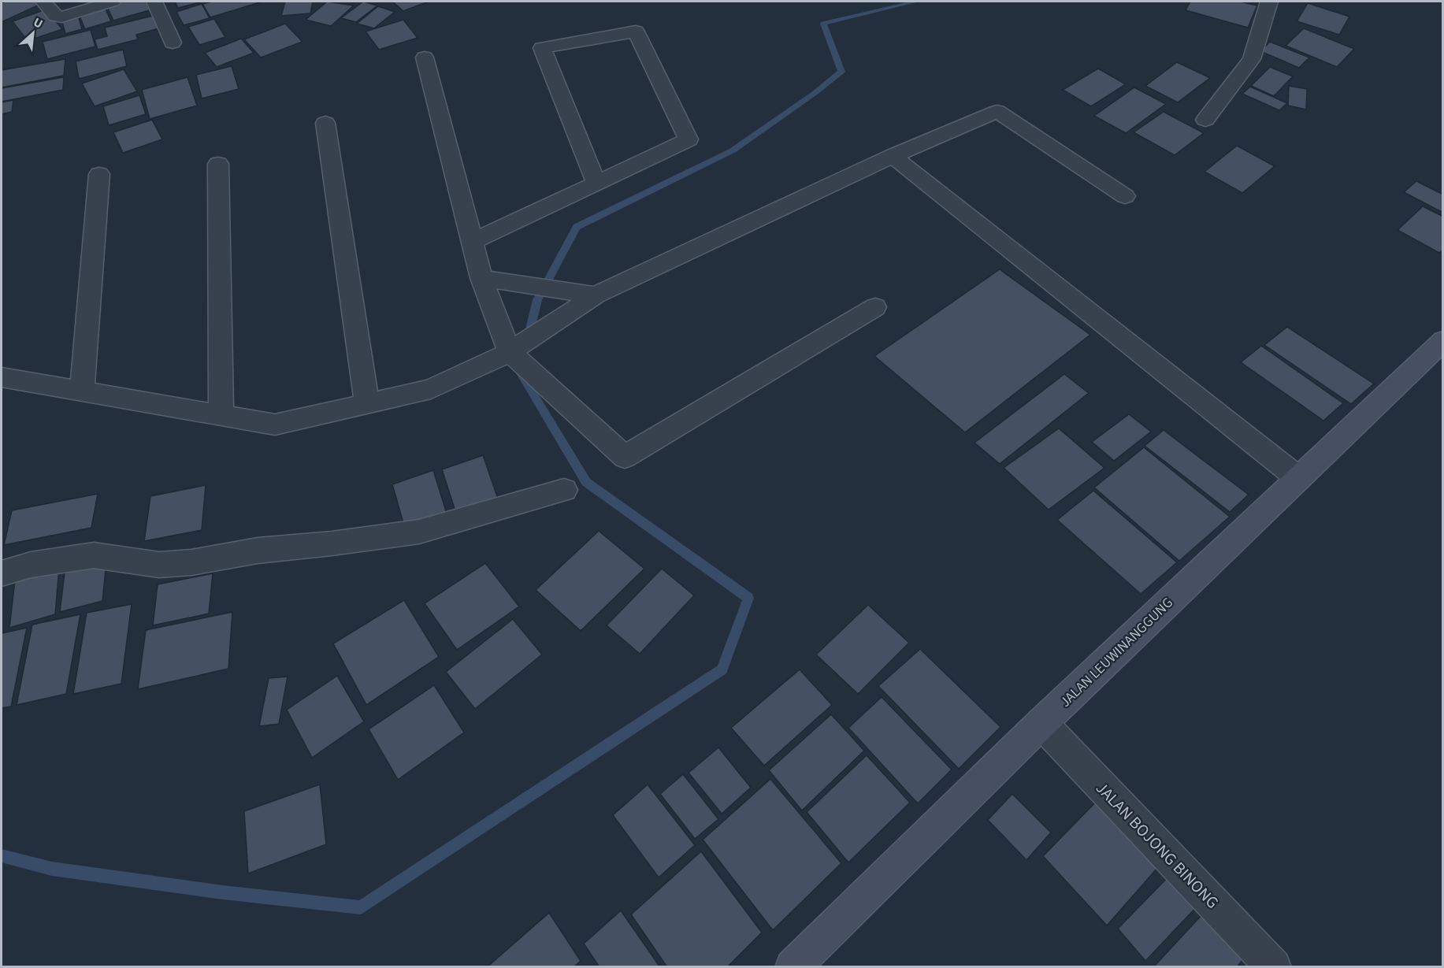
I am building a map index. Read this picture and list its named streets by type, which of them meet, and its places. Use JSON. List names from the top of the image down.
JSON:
{
  "streets": {
    "main road": ["JALAN LEUWINANGGUNG"],
    "street": ["JALAN BOJONG BINONG"]
  },
  "crossings": [
    ["JALAN LEUWINANGGUNG", "JALAN BOJONG BINONG"]
  ],
  "north": "top right"
}
